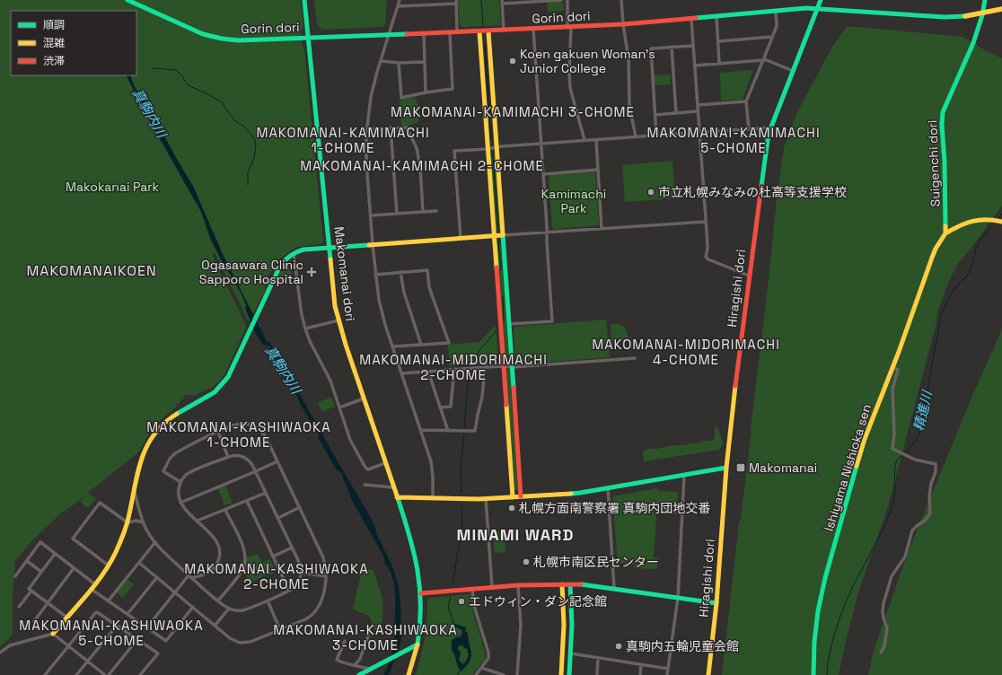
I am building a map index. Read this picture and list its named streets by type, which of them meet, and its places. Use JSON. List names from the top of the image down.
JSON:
{
  "streets": {
    "main road": [
      "Gorin dori",
      "Suigenchi dori",
      "Makomanai dori",
      "Hiragishi dori",
      "Ishiyama Nishioka sen"
    ]
  },
  "crossings": [
    ["Gorin dori", "Makomanai dori"],
    ["Gorin dori", "Hiragishi dori"],
    ["Suigenchi dori", "Ishiyama Nishioka sen"]
  ],
  "districts": [
    "MAKOMANAI-KAMIMACHI 3-CHOME",
    "MAKOMANAI-KAMIMACHI 1-CHOME",
    "MAKOMANAI-KAMIMACHI 5-CHOME",
    "MAKOMANAI-KAMIMACHI 2-CHOME",
    "MAKOMANAIKOEN",
    "MAKOMANAI-MIDORIMACHI 4-CHOME",
    "MAKOMANAI-MIDORIMACHI 2-CHOME",
    "MAKOMANAI-KASHIWAOKA 1-CHOME",
    "MINAMI WARD",
    "MAKOMANAI-KASHIWAOKA 2-CHOME",
    "MAKOMANAI-KASHIWAOKA 5-CHOME",
    "MAKOMANAI-KASHIWAOKA 3-CHOME"
  ],
  "water": ["真駒内川", "精進川"],
  "parks": ["Makokanai Park", "Kamimachi Park"],
  "places": {
    "other": [
      "Koen gakuen Woman's Junior College",
      "市立札幌みなみの杜高等支援学校",
      "札幌方面南警察署 真駒内団地交番",
      "札幌市南区民センター",
      "エドウィン・ダン記念館",
      "真駒内五輪児童会館"
    ],
    "health": ["Ogasawara Clinic Sapporo Hospital"],
    "transit": ["Makomanai"]
  },
  "legend": ["順調", "混雑", "渋滞"]
}
